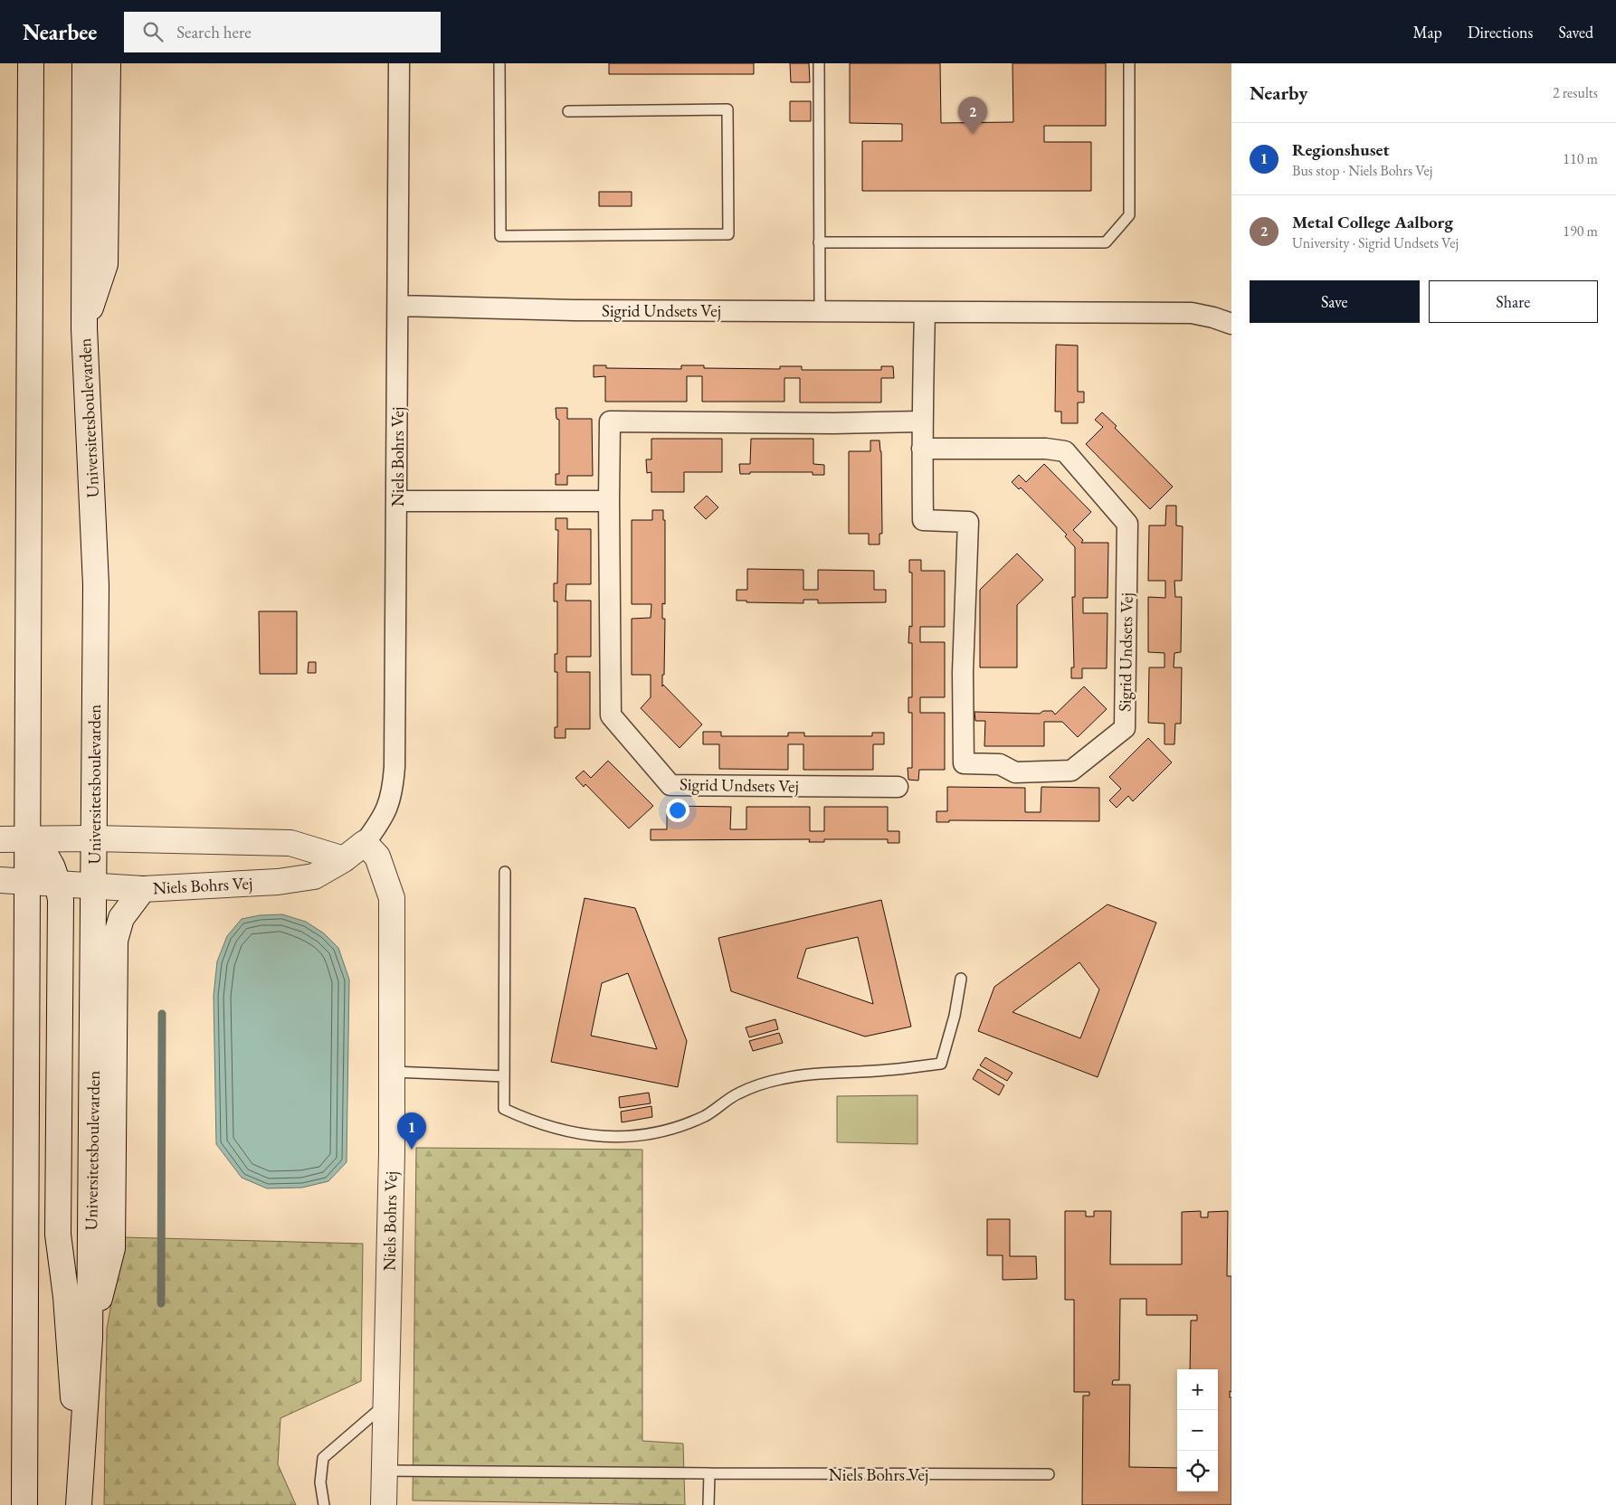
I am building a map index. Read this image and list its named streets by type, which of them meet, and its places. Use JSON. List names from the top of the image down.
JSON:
{
  "streets": {
    "main road": ["Universitetsboulevarden", "Niels Bohrs Vej"],
    "street": ["Sigrid Undsets Vej"]
  },
  "crossings": [
    ["Sigrid Undsets Vej", "Niels Bohrs Vej"],
    ["Universitetsboulevarden", "Niels Bohrs Vej"]
  ],
  "page": {
    "header": "Nearbee",
    "search": "Search here",
    "nav": ["Map", "Directions", "Saved"],
    "heading": ["Nearby", "2 results"],
    "pins": ["2", "1"],
    "list": [
      {
        "mark": "1",
        "name": "Regionshuset",
        "note": "Bus stop · Niels Bohrs Vej",
        "value": "110 m"
      },
      {
        "mark": "2",
        "name": "Metal College Aalborg",
        "note": "University · Sigrid Undsets Vej",
        "value": "190 m"
      }
    ],
    "buttons": ["Save", "Share"],
    "map_buttons": ["+", "−"]
  }
}
